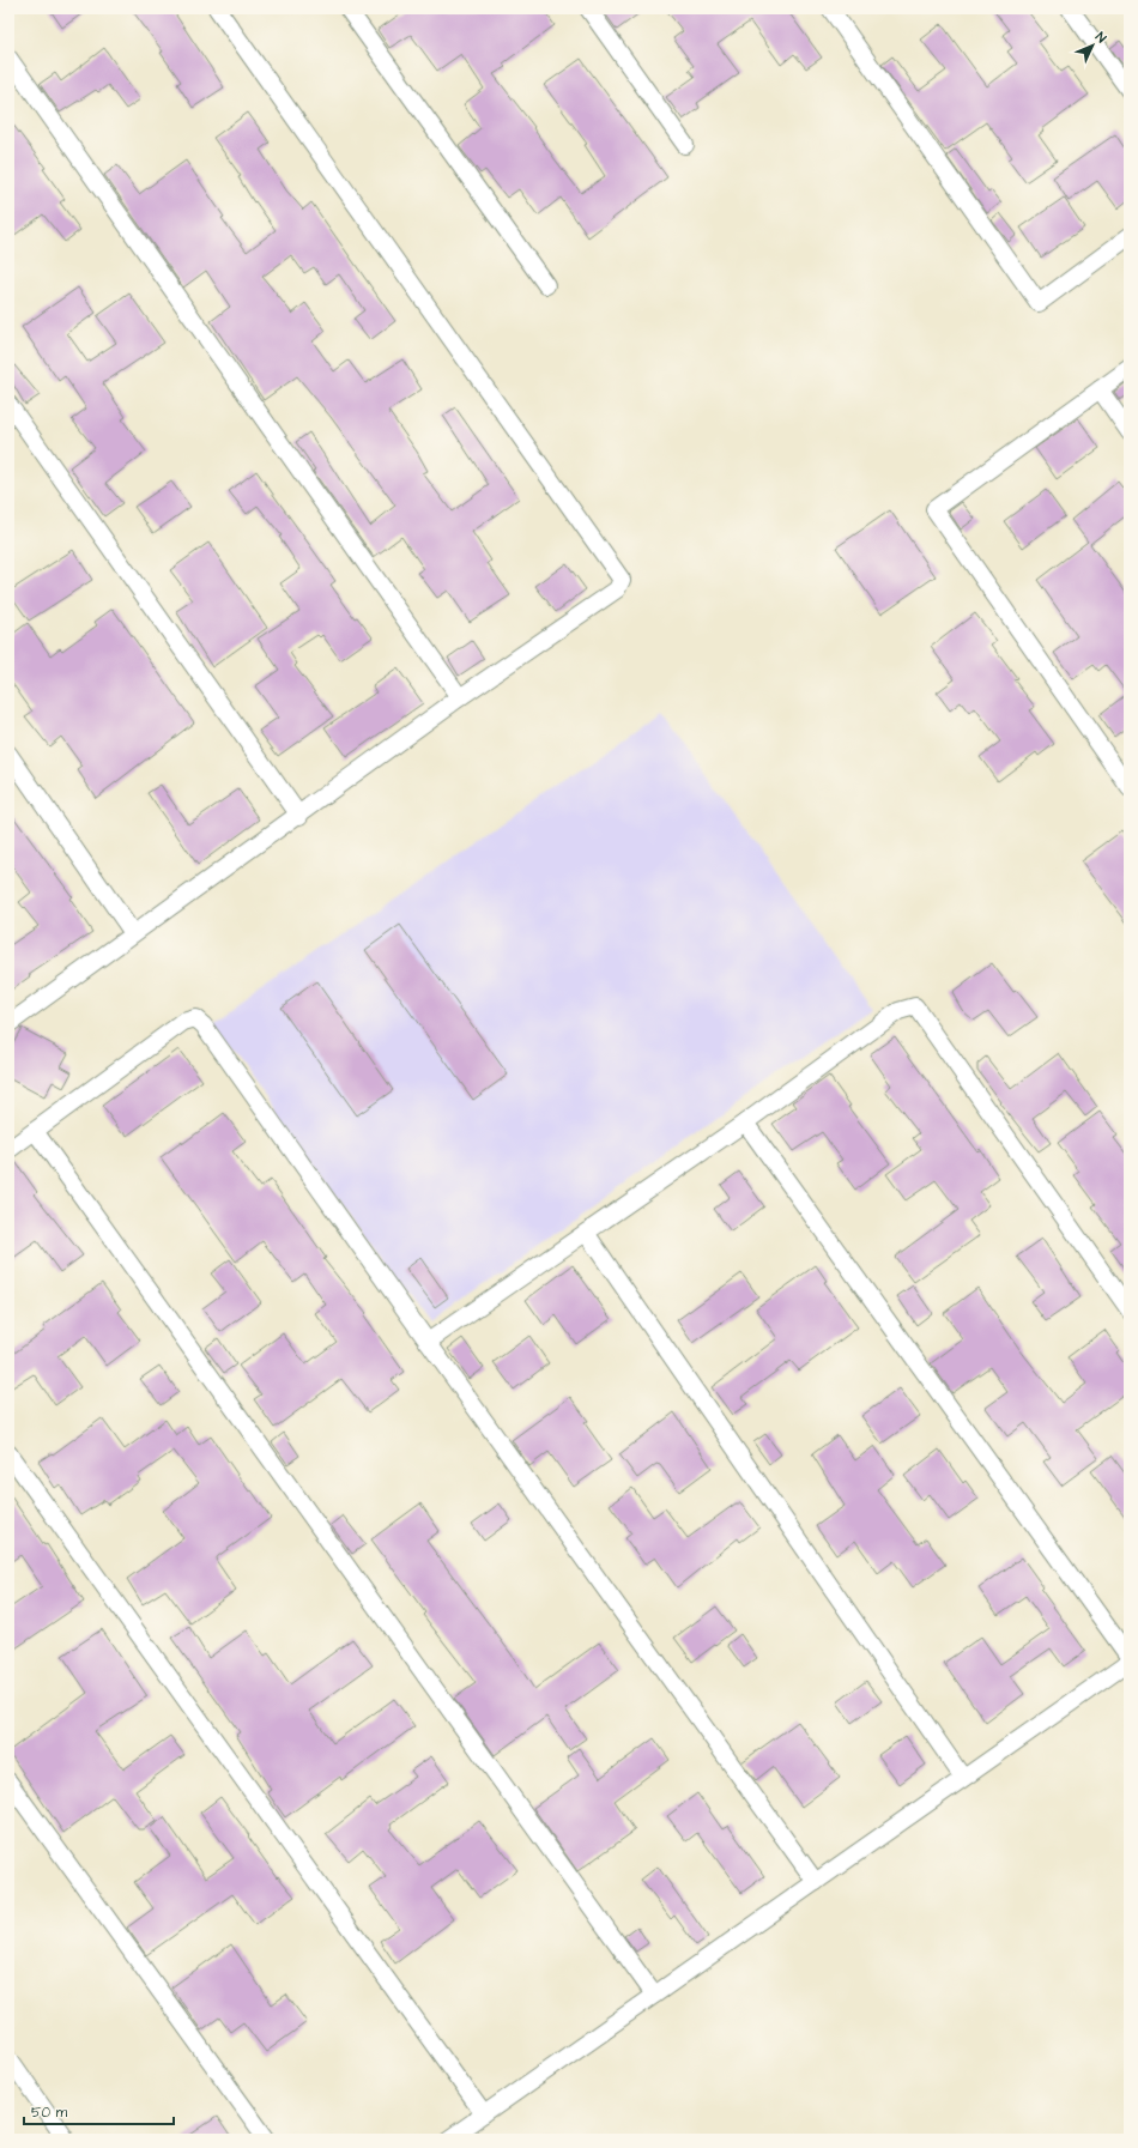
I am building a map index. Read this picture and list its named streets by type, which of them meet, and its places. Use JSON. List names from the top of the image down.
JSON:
{
  "scale_bar": "50 m",
  "north": "top right"
}
